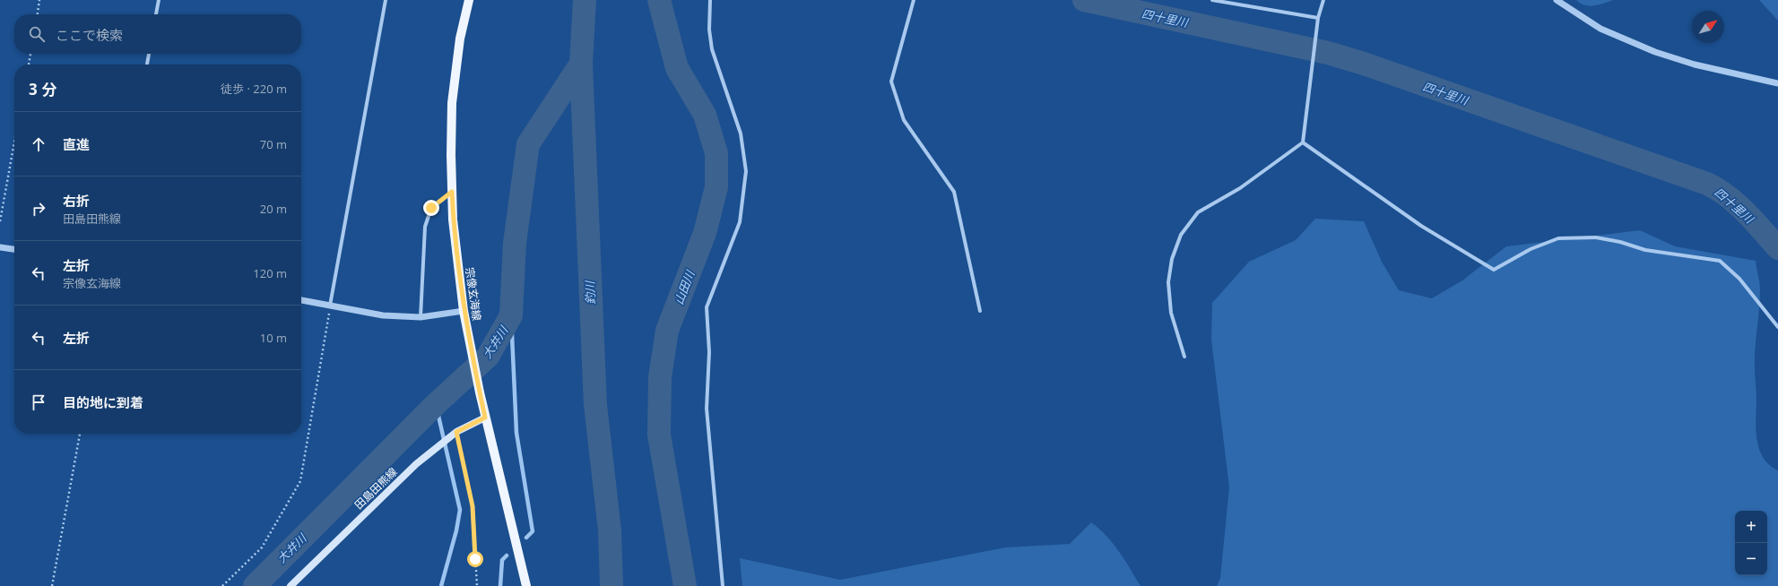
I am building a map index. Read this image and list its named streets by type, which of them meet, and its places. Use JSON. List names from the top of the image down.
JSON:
{
  "streets": {
    "main road": ["宗像玄海線", "田島田熊線"]
  },
  "crossings": [
    ["宗像玄海線", "田島田熊線"]
  ],
  "water": [
    "四十里川",
    "山田川",
    "釣川",
    "大井川"
  ],
  "north": "top right",
  "page": {
    "search": "ここで検索",
    "heading": ["3 分", "徒歩 · 220 m"],
    "list": [
      ["直進", "70 m"],
      ["右折", "田島田熊線", "20 m"],
      ["左折", "宗像玄海線", "120 m"],
      ["左折", "10 m"],
      "目的地に到着"
    ],
    "map_buttons": ["+", "−"]
  }
}
